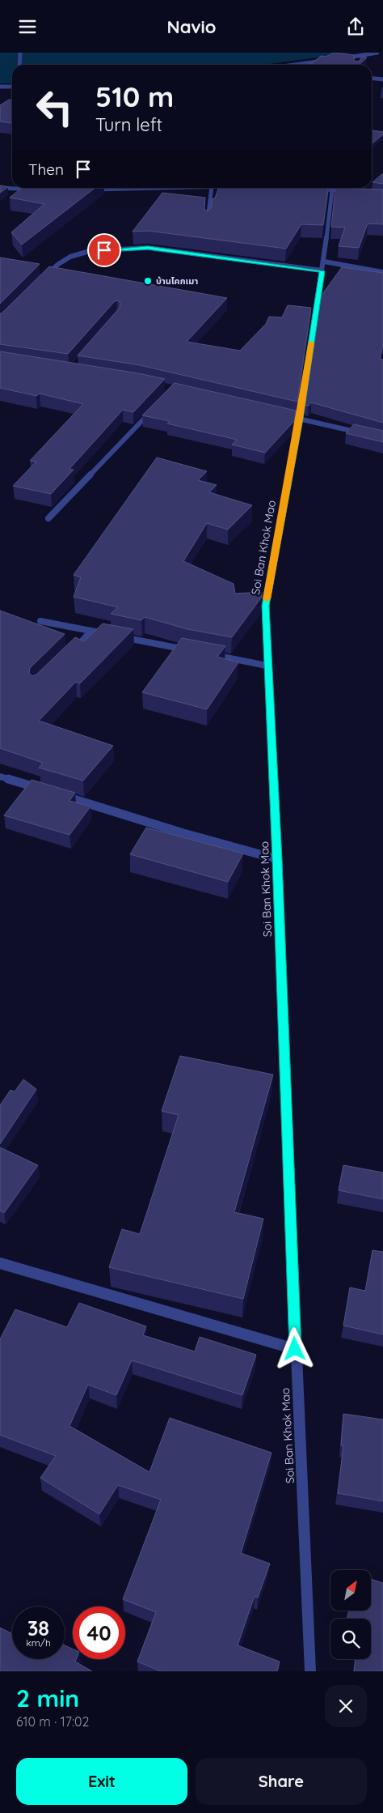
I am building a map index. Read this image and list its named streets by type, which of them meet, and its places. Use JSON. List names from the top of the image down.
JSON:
{
  "streets": {
    "street": ["Soi Ban Khok Mao"]
  },
  "places": ["บ้านโคกเมา"],
  "north": "top right",
  "page": {
    "header": "Navio",
    "turn": ["510 m", "Turn left"],
    "then": "Then",
    "speed": "38 km/h",
    "limit": "40",
    "heading": ["2 min", "610 m · 17:02"],
    "buttons": ["Exit", "Share"]
  }
}
